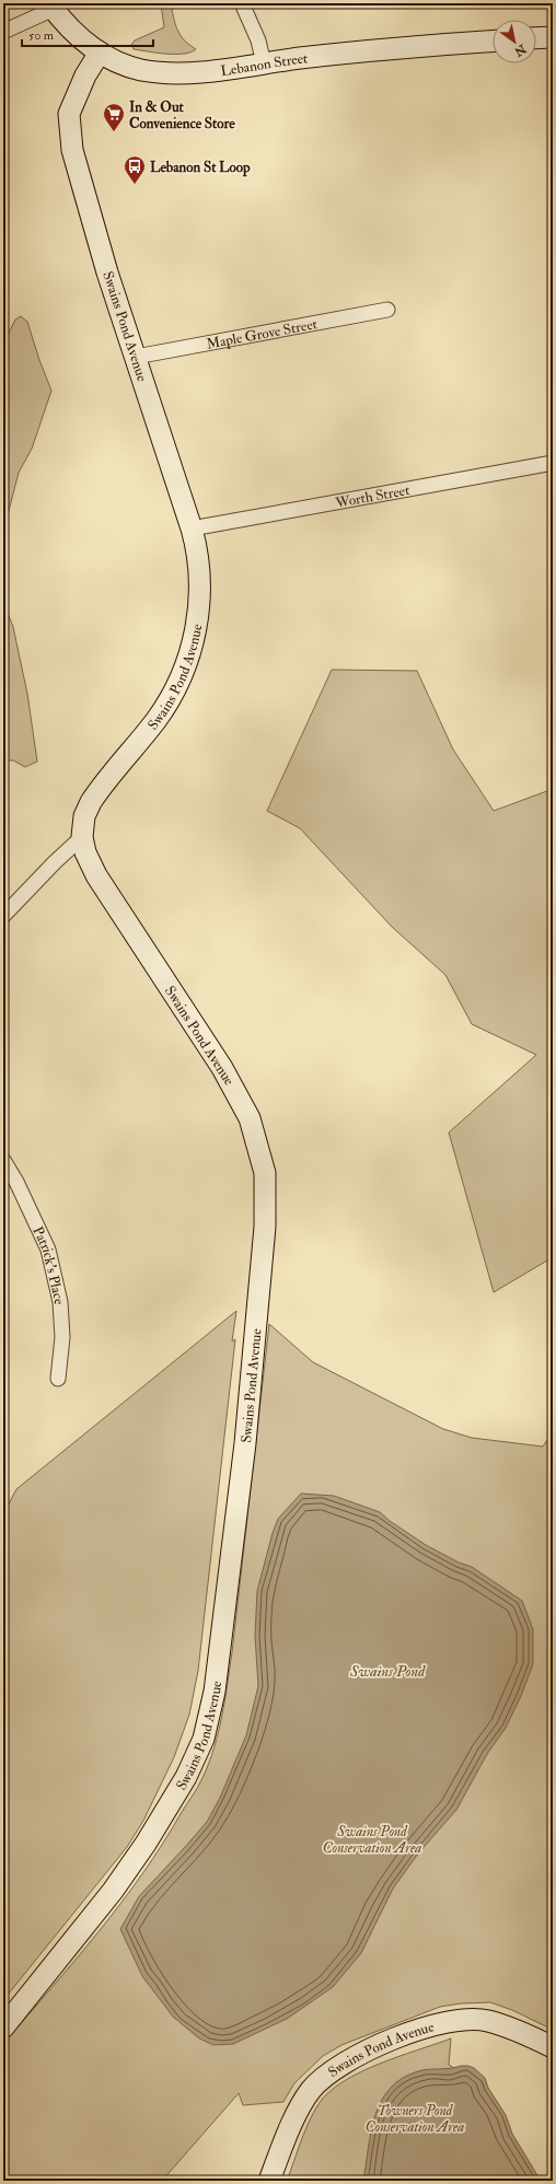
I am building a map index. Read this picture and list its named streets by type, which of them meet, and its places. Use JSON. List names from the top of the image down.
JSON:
{
  "streets": {
    "street": [
      "Lebanon Street",
      "Swains Pond Avenue",
      "Maple Grove Street",
      "Worth Street",
      "Patrick's Place"
    ]
  },
  "crossings": [
    ["Lebanon Street", "Swains Pond Avenue"],
    ["Swains Pond Avenue", "Maple Grove Street"],
    ["Swains Pond Avenue", "Worth Street"]
  ],
  "water": ["Swains Pond"],
  "parks": ["Swains Pond Conservation Area", "Towners Pond Conservation Area"],
  "places": {
    "supermarket": ["In & Out Convenience Store"],
    "bus stop": ["Lebanon St Loop"]
  },
  "scale_bar": "50 m",
  "north": "bottom right"
}
